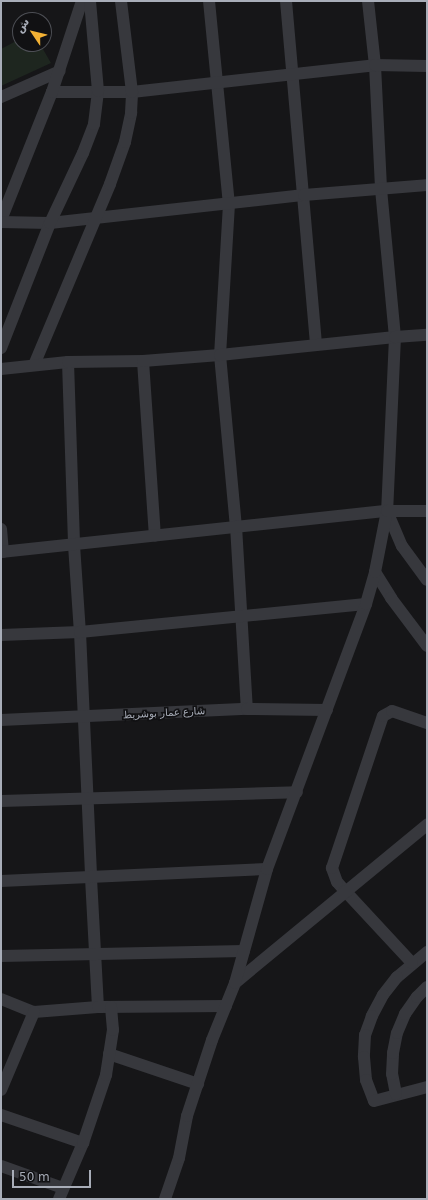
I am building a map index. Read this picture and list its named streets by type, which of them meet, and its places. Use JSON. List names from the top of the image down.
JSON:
{
  "streets": {
    "street": ["شارع عمار بوشريط"]
  },
  "scale_bar": "50 m",
  "north": "top left"
}
